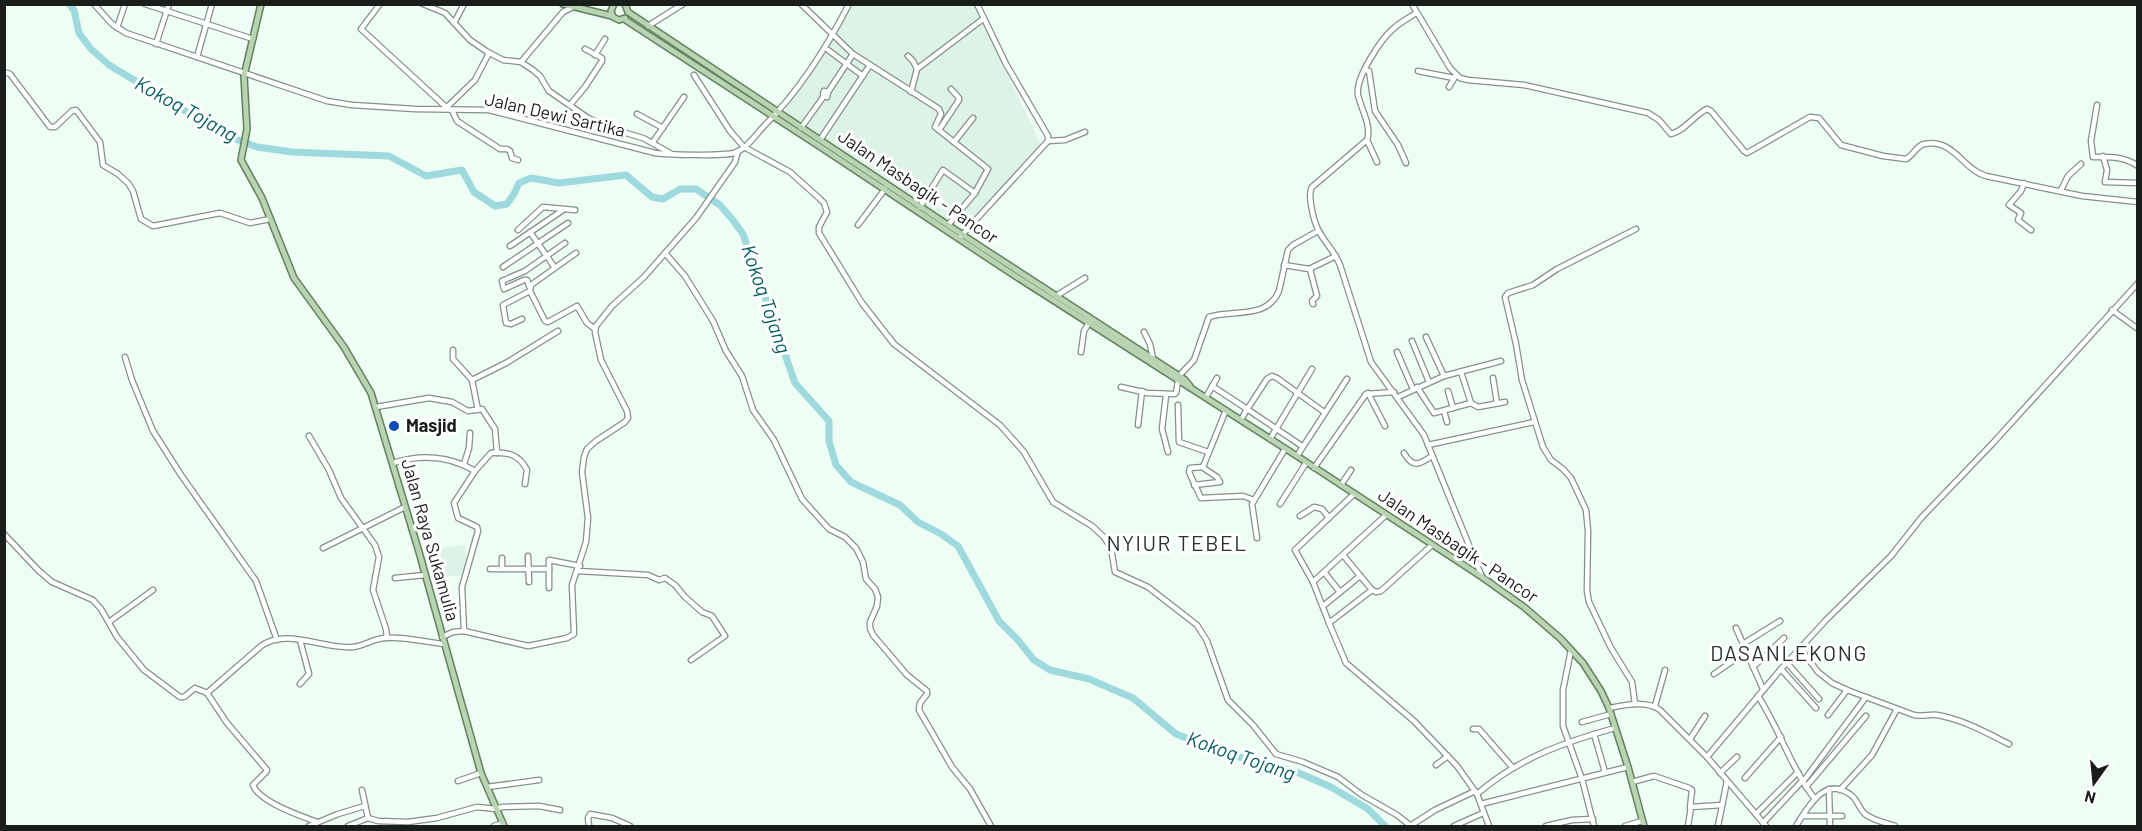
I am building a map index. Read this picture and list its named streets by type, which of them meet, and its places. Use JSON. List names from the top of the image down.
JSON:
{
  "streets": {
    "main road": ["Jalan Masbagik - Pancor", "Jalan Raya Sukamulia"],
    "street": ["Jalan Dewi Sartika"]
  },
  "crossings": [
    ["Jalan Dewi Sartika", "Jalan Masbagik - Pancor"],
    ["Jalan Dewi Sartika", "Jalan Raya Sukamulia"]
  ],
  "districts": ["NYIUR TEBEL", "DASANLEKONG"],
  "water": ["Kokoq Tojang"],
  "places": ["Masjid"],
  "north": "bottom"
}
